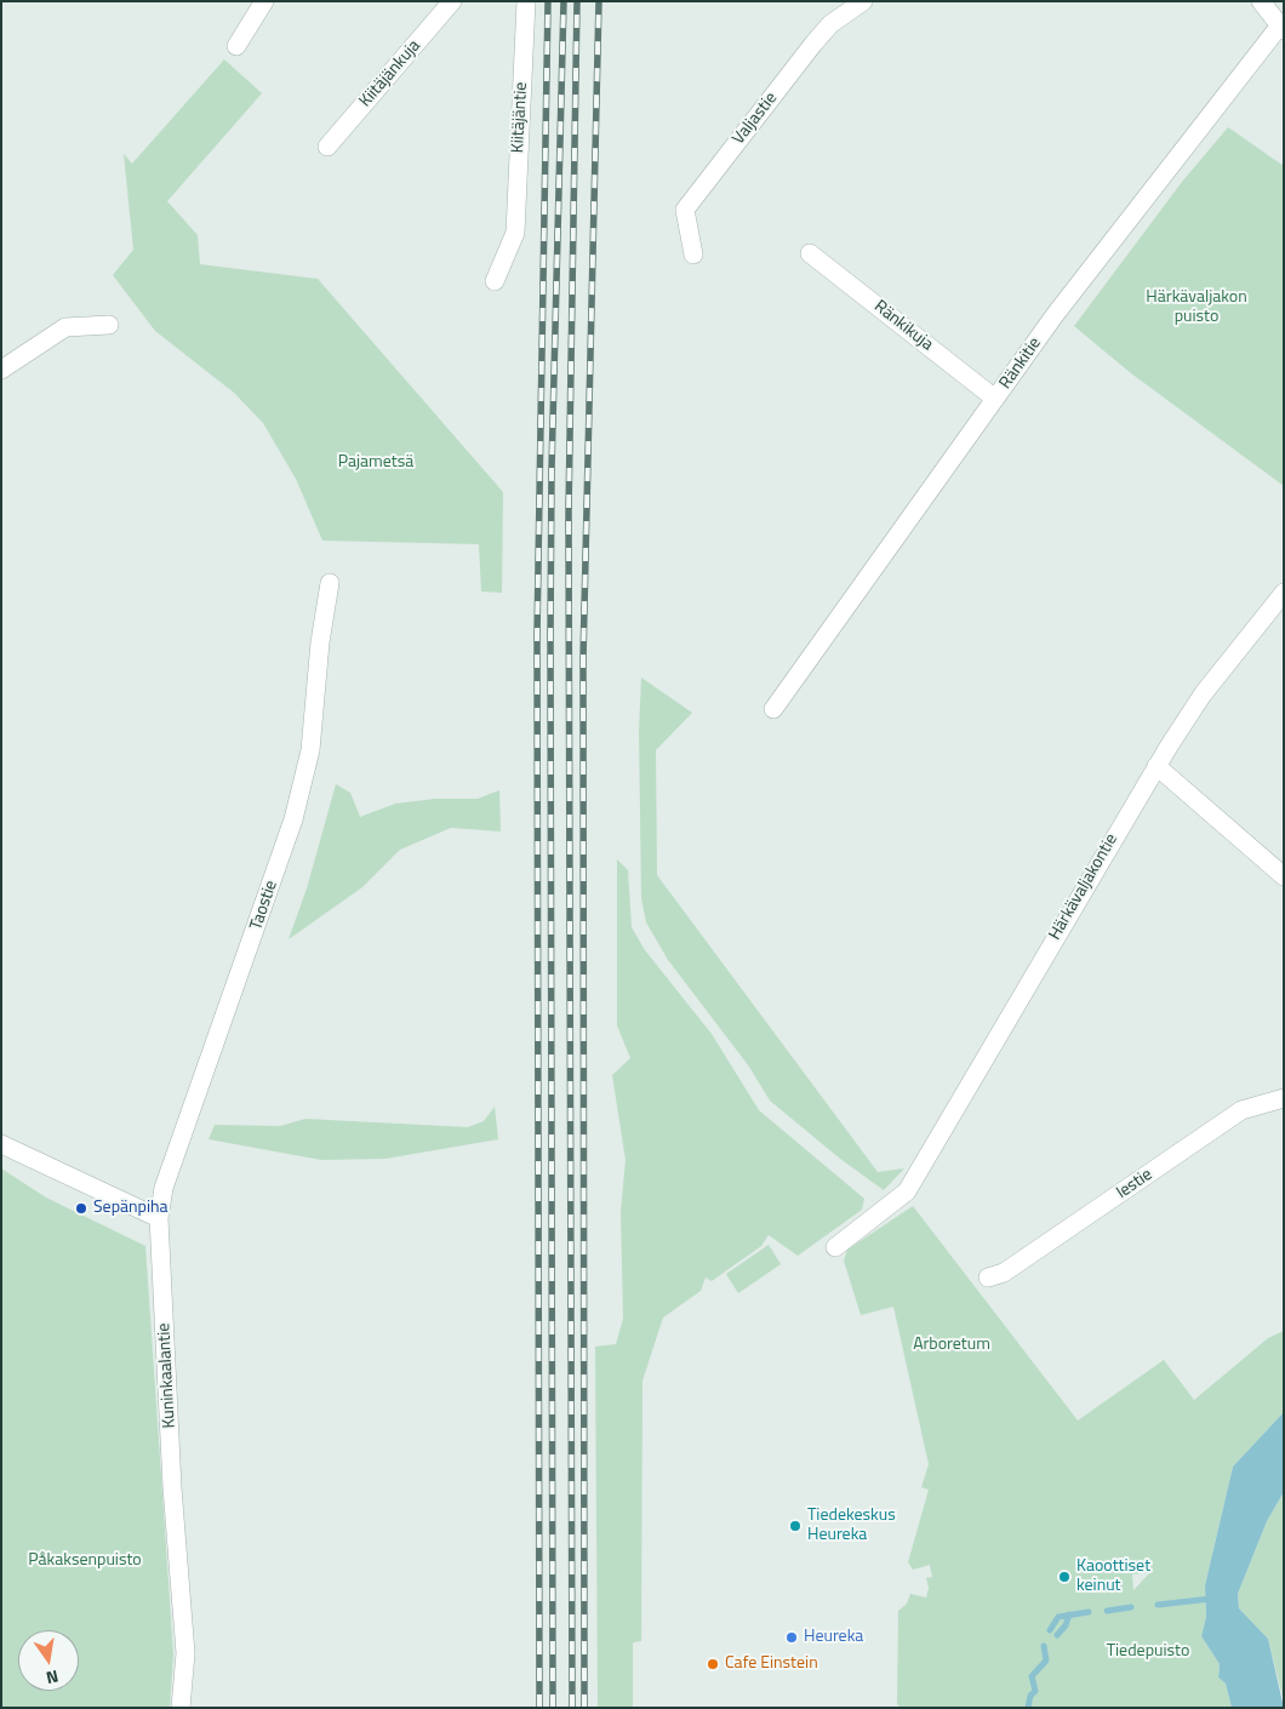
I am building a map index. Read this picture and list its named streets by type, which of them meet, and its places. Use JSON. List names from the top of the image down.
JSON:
{
  "streets": {
    "street": [
      "Kiitäjänkuja",
      "Kiitäjäntie",
      "Valjastie",
      "Ränkikuja",
      "Ränkitie",
      "Härkävaljakontie",
      "Taostie",
      "Iestie",
      "Kuninkaalantie"
    ]
  },
  "crossings": [
    ["Ränkikuja", "Ränkitie"],
    ["Taostie", "Kuninkaalantie"]
  ],
  "parks": [
    "Härkävaljakon puisto",
    "Pajametsä",
    "Arboretum",
    "Påkaksenpuisto",
    "Tiedepuisto"
  ],
  "places": [
    "Sepänpiha",
    "Tiedekeskus Heureka",
    "Kaoottiset keinut",
    "Heureka",
    "Cafe Einstein"
  ],
  "north": "bottom"
}
